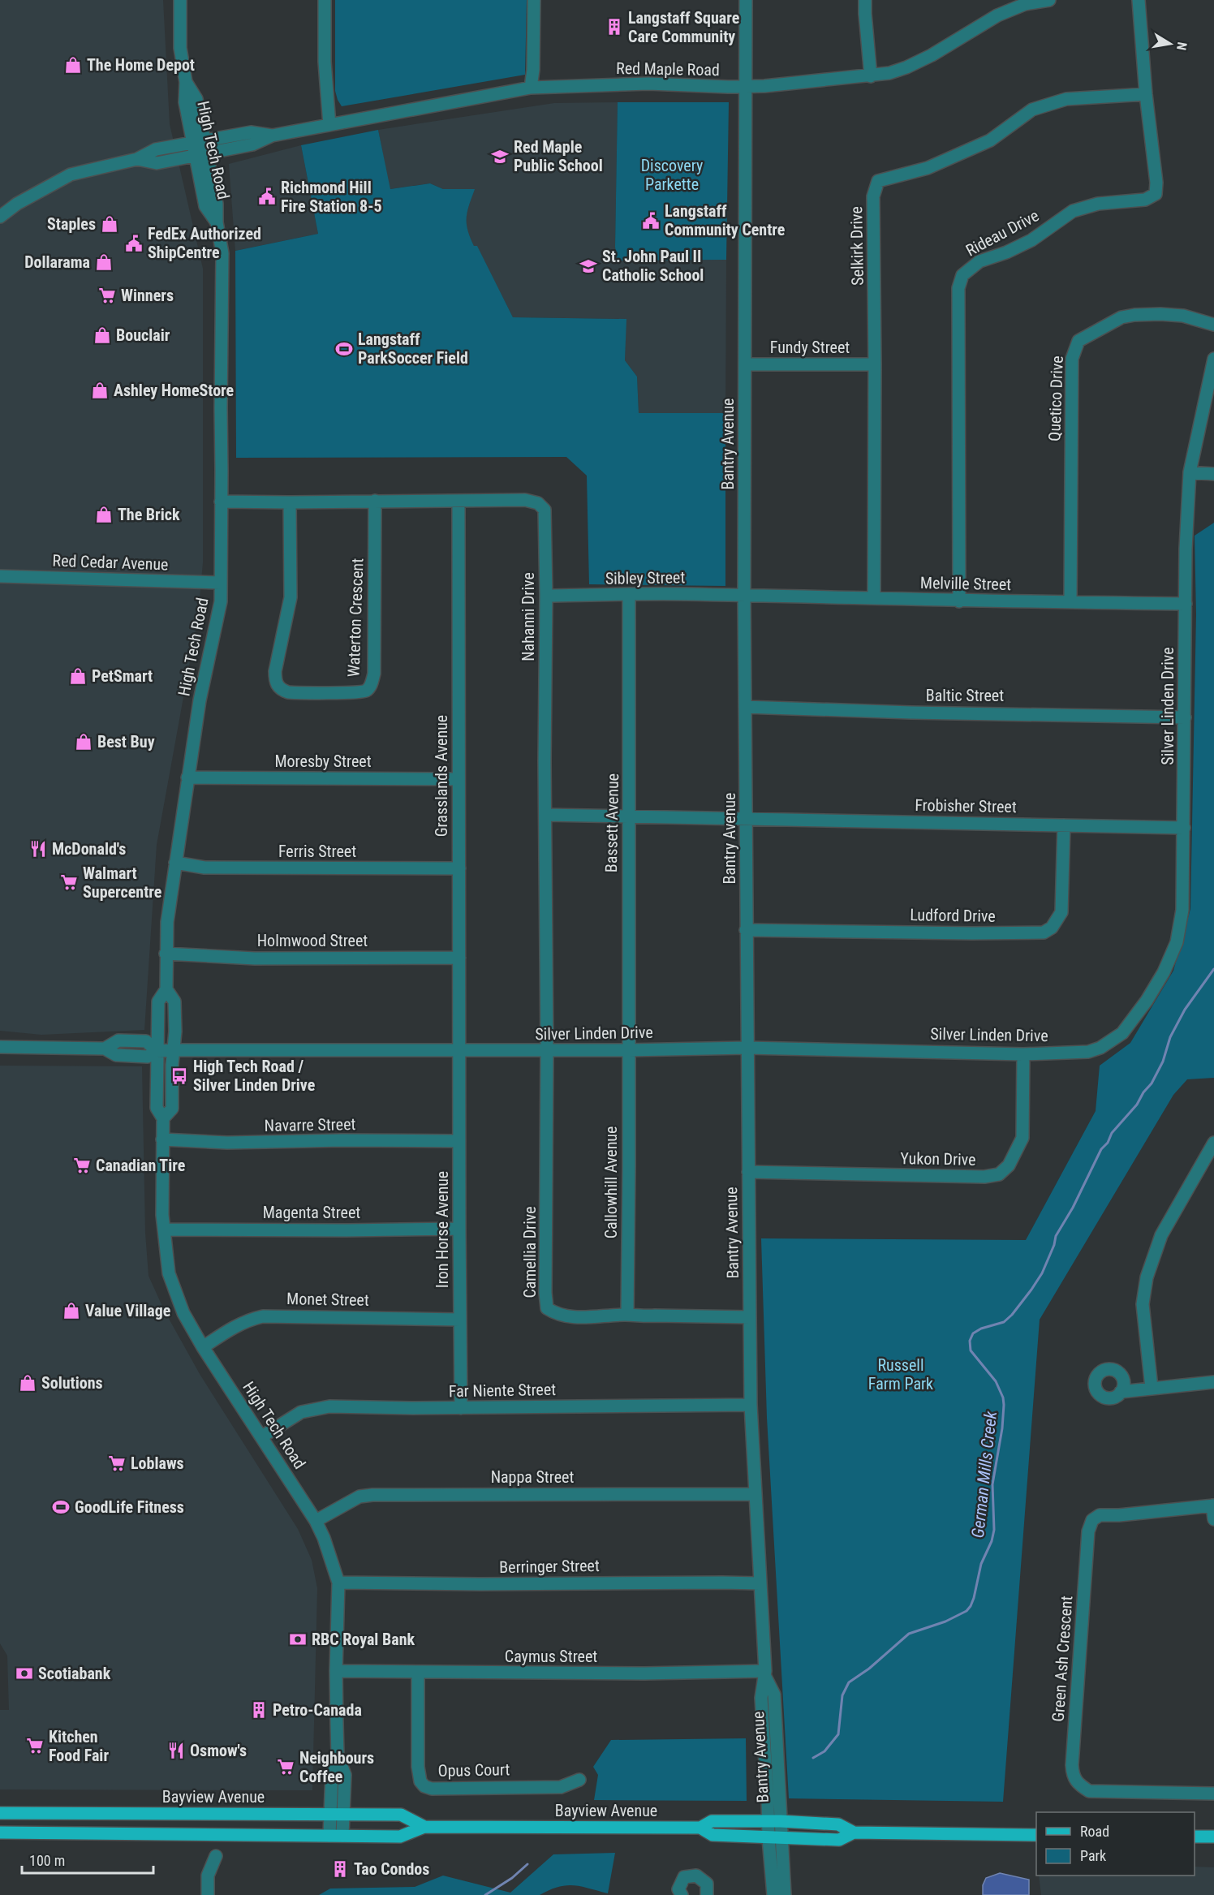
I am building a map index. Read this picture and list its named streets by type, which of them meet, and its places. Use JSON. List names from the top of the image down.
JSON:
{
  "streets": {
    "main road": ["Bayview Avenue"],
    "street": [
      "Red Maple Road",
      "High Tech Road",
      "Rideau Drive",
      "Selkirk Drive",
      "Fundy Street",
      "Quetico Drive",
      "Bantry Avenue",
      "Red Cedar Avenue",
      "Sibley Street",
      "Melville Street",
      "Nahanni Drive",
      "Waterton Crescent",
      "Baltic Street",
      "Silver Linden Drive",
      "Moresby Street",
      "Grasslands Avenue",
      "Frobisher Street",
      "Bassett Avenue",
      "Ferris Street",
      "Ludford Drive",
      "Holmwood Street",
      "Navarre Street",
      "Yukon Drive",
      "Callowhill Avenue",
      "Magenta Street",
      "Iron Horse Avenue",
      "Camellia Drive",
      "Monet Street",
      "Far Niente Street",
      "Nappa Street",
      "Berringer Street",
      "Caymus Street",
      "Green Ash Crescent",
      "Opus Court"
    ]
  },
  "crossings": [
    ["Red Maple Road", "High Tech Road"],
    ["Red Maple Road", "Bantry Avenue"],
    ["High Tech Road", "Red Cedar Avenue"],
    ["High Tech Road", "Nahanni Drive"],
    ["High Tech Road", "Silver Linden Drive"],
    ["High Tech Road", "Moresby Street"],
    ["High Tech Road", "Ferris Street"],
    ["High Tech Road", "Holmwood Street"],
    ["High Tech Road", "Navarre Street"],
    ["High Tech Road", "Magenta Street"],
    ["High Tech Road", "Monet Street"],
    ["High Tech Road", "Far Niente Street"],
    ["High Tech Road", "Nappa Street"],
    ["High Tech Road", "Berringer Street"],
    ["High Tech Road", "Caymus Street"],
    ["High Tech Road", "Bayview Avenue"],
    ["Rideau Drive", "Selkirk Drive"],
    ["Rideau Drive", "Melville Street"],
    ["Selkirk Drive", "Fundy Street"],
    ["Selkirk Drive", "Melville Street"],
    ["Fundy Street", "Bantry Avenue"],
    ["Quetico Drive", "Melville Street"],
    ["Bantry Avenue", "Sibley Street"],
    ["Bantry Avenue", "Melville Street"],
    ["Bantry Avenue", "Baltic Street"],
    ["Bantry Avenue", "Silver Linden Drive"],
    ["Bantry Avenue", "Frobisher Street"],
    ["Bantry Avenue", "Ludford Drive"],
    ["Bantry Avenue", "Yukon Drive"],
    ["Bantry Avenue", "Camellia Drive"],
    ["Bantry Avenue", "Far Niente Street"],
    ["Bantry Avenue", "Nappa Street"],
    ["Bantry Avenue", "Berringer Street"],
    ["Bantry Avenue", "Caymus Street"],
    ["Bantry Avenue", "Bayview Avenue"],
    ["Sibley Street", "Melville Street"],
    ["Sibley Street", "Nahanni Drive"],
    ["Sibley Street", "Bassett Avenue"],
    ["Melville Street", "Silver Linden Drive"],
    ["Nahanni Drive", "Waterton Crescent"],
    ["Nahanni Drive", "Silver Linden Drive"],
    ["Nahanni Drive", "Grasslands Avenue"],
    ["Nahanni Drive", "Frobisher Street"],
    ["Nahanni Drive", "Camellia Drive"],
    ["Baltic Street", "Silver Linden Drive"],
    ["Silver Linden Drive", "Grasslands Avenue"],
    ["Silver Linden Drive", "Frobisher Street"],
    ["Silver Linden Drive", "Bassett Avenue"],
    ["Silver Linden Drive", "Yukon Drive"],
    ["Silver Linden Drive", "Callowhill Avenue"],
    ["Silver Linden Drive", "Iron Horse Avenue"],
    ["Silver Linden Drive", "Camellia Drive"],
    ["Moresby Street", "Grasslands Avenue"],
    ["Grasslands Avenue", "Ferris Street"],
    ["Grasslands Avenue", "Holmwood Street"],
    ["Grasslands Avenue", "Iron Horse Avenue"],
    ["Frobisher Street", "Bassett Avenue"],
    ["Frobisher Street", "Ludford Drive"],
    ["Bassett Avenue", "Callowhill Avenue"],
    ["Navarre Street", "Iron Horse Avenue"],
    ["Callowhill Avenue", "Camellia Drive"],
    ["Magenta Street", "Iron Horse Avenue"],
    ["Iron Horse Avenue", "Monet Street"],
    ["Iron Horse Avenue", "Far Niente Street"],
    ["Caymus Street", "Opus Court"]
  ],
  "water": ["German Mills Creek"],
  "parks": ["Discovery Parkette", "Russell Farm Park"],
  "places": {
    "building": ["Langstaff Square Care Community", "Petro-Canada", "Tao Condos"],
    "shop": [
      "The Home Depot",
      "Staples",
      "Dollarama",
      "Bouclair",
      "Ashley HomeStore",
      "The Brick",
      "PetSmart",
      "Best Buy",
      "Value Village",
      "Solutions"
    ],
    "school or university": ["Red Maple Public School", "St. John Paul II Catholic School"],
    "public building": ["Richmond Hill Fire Station 8-5", "Langstaff Community Centre", "FedEx Authorized ShipCentre"],
    "supermarket": [
      "Winners",
      "Walmart Supercentre",
      "Canadian Tire",
      "Loblaws",
      "Kitchen Food Fair",
      "Neighbours Coffee"
    ],
    "sports": ["Langstaff ParkSoccer Field", "GoodLife Fitness"],
    "restaurant": ["McDonald's", "Osmow's"],
    "bus stop": ["High Tech Road / Silver Linden Drive"],
    "bank": ["RBC Royal Bank", "Scotiabank"]
  },
  "legend": ["Road", "Park"],
  "scale_bar": "100 m",
  "north": "right"
}
